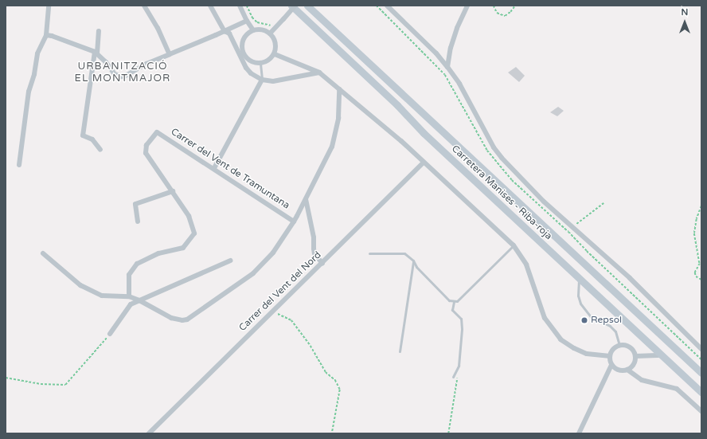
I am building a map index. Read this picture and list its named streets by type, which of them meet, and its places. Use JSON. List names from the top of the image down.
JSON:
{
  "streets": {
    "main road": ["Carretera Manises - Riba-roja"],
    "street": ["Carrer del Vent de Tramuntana", "Carrer del Vent del Nord"]
  },
  "districts": ["URBANITZACIÓ EL MONTMAJOR"],
  "places": ["Repsol"],
  "north": "top"
}
